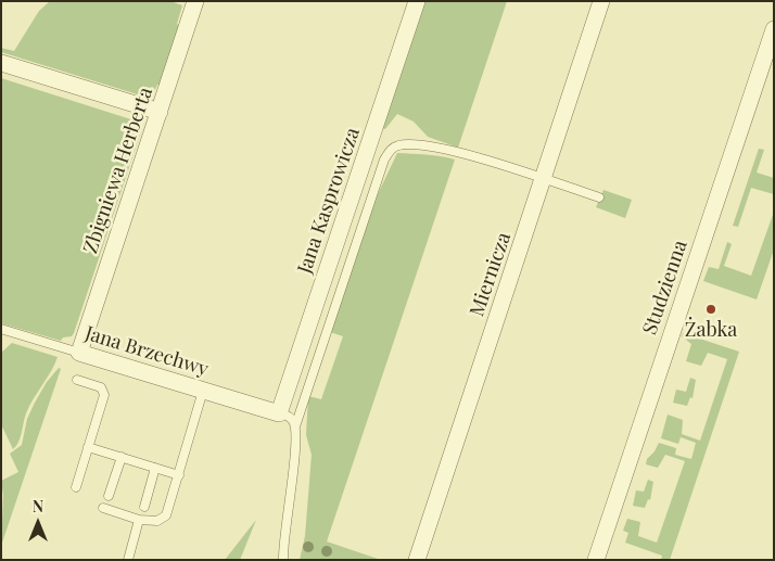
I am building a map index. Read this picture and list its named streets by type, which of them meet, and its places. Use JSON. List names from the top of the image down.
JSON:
{
  "streets": {
    "street": [
      "Zbigniewa Herberta",
      "Jana Kasprowicza",
      "Miernicza",
      "Studzienna",
      "Jana Brzechwy"
    ]
  },
  "crossings": [
    ["Zbigniewa Herberta", "Jana Brzechwy"],
    ["Jana Kasprowicza", "Jana Brzechwy"]
  ],
  "places": ["Żabka"],
  "north": "top"
}
